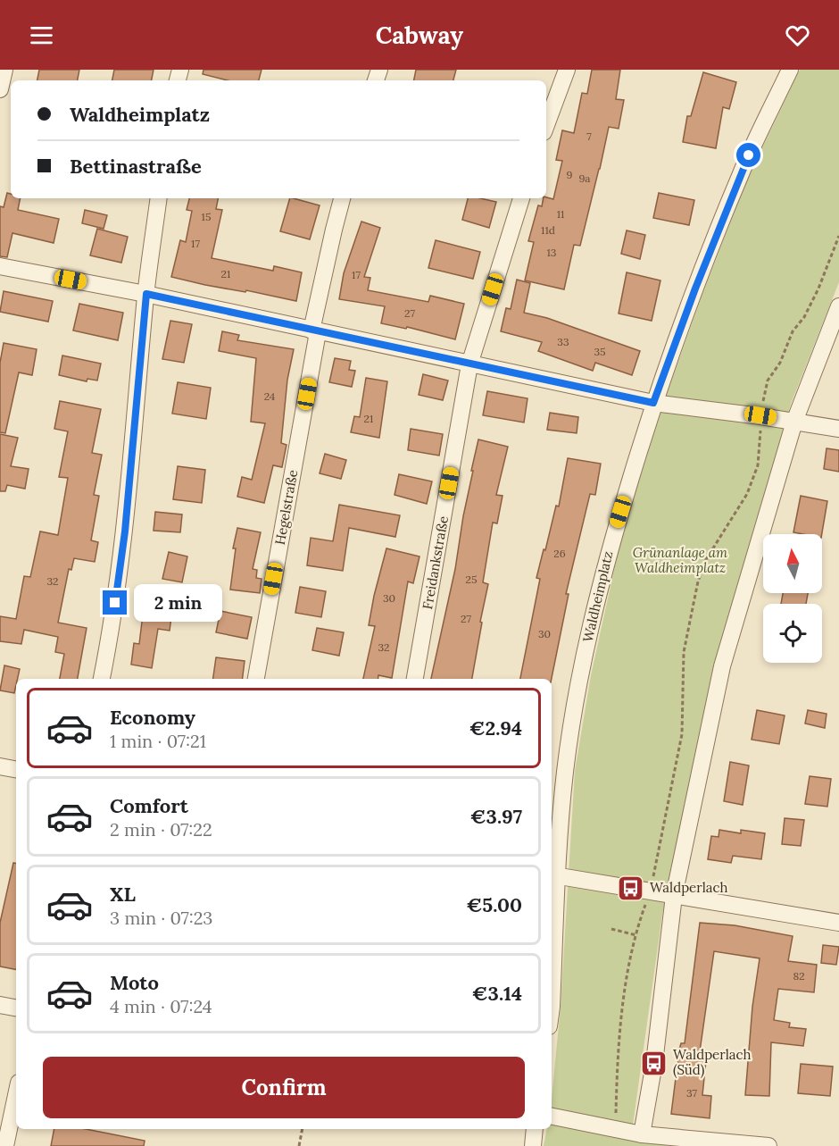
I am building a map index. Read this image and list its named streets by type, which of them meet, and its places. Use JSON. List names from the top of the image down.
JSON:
{
  "streets": {
    "street": ["Hegelstraße", "Freidankstraße", "Waldheimplatz"]
  },
  "parks": ["Grünanlage am Waldheimplatz"],
  "places": {
    "bus stop": ["Waldperlach", "Waldperlach (Süd)"]
  },
  "house_numbers": [
    "7",
    "9",
    "9a",
    "11",
    "15",
    "11d",
    "17",
    "13",
    "21",
    "17",
    "27",
    "33",
    "35",
    "24",
    "21",
    "26",
    "25",
    "32",
    "30",
    "27",
    "30",
    "32",
    "82",
    "37"
  ],
  "north": "top",
  "page": {
    "header": "Cabway",
    "banner": ["Waldheimplatz", "Bettinastraße"],
    "bubble": "2 min",
    "list": [
      {
        "name": "Economy",
        "note": "1 min · 07:21",
        "value": "€2.94"
      },
      {
        "name": "Comfort",
        "note": "2 min · 07:22",
        "value": "€3.97"
      },
      {
        "name": "XL",
        "note": "3 min · 07:23",
        "value": "€5.00"
      },
      {
        "name": "Moto",
        "note": "4 min · 07:24",
        "value": "€3.14"
      }
    ],
    "buttons": "Confirm"
  }
}
